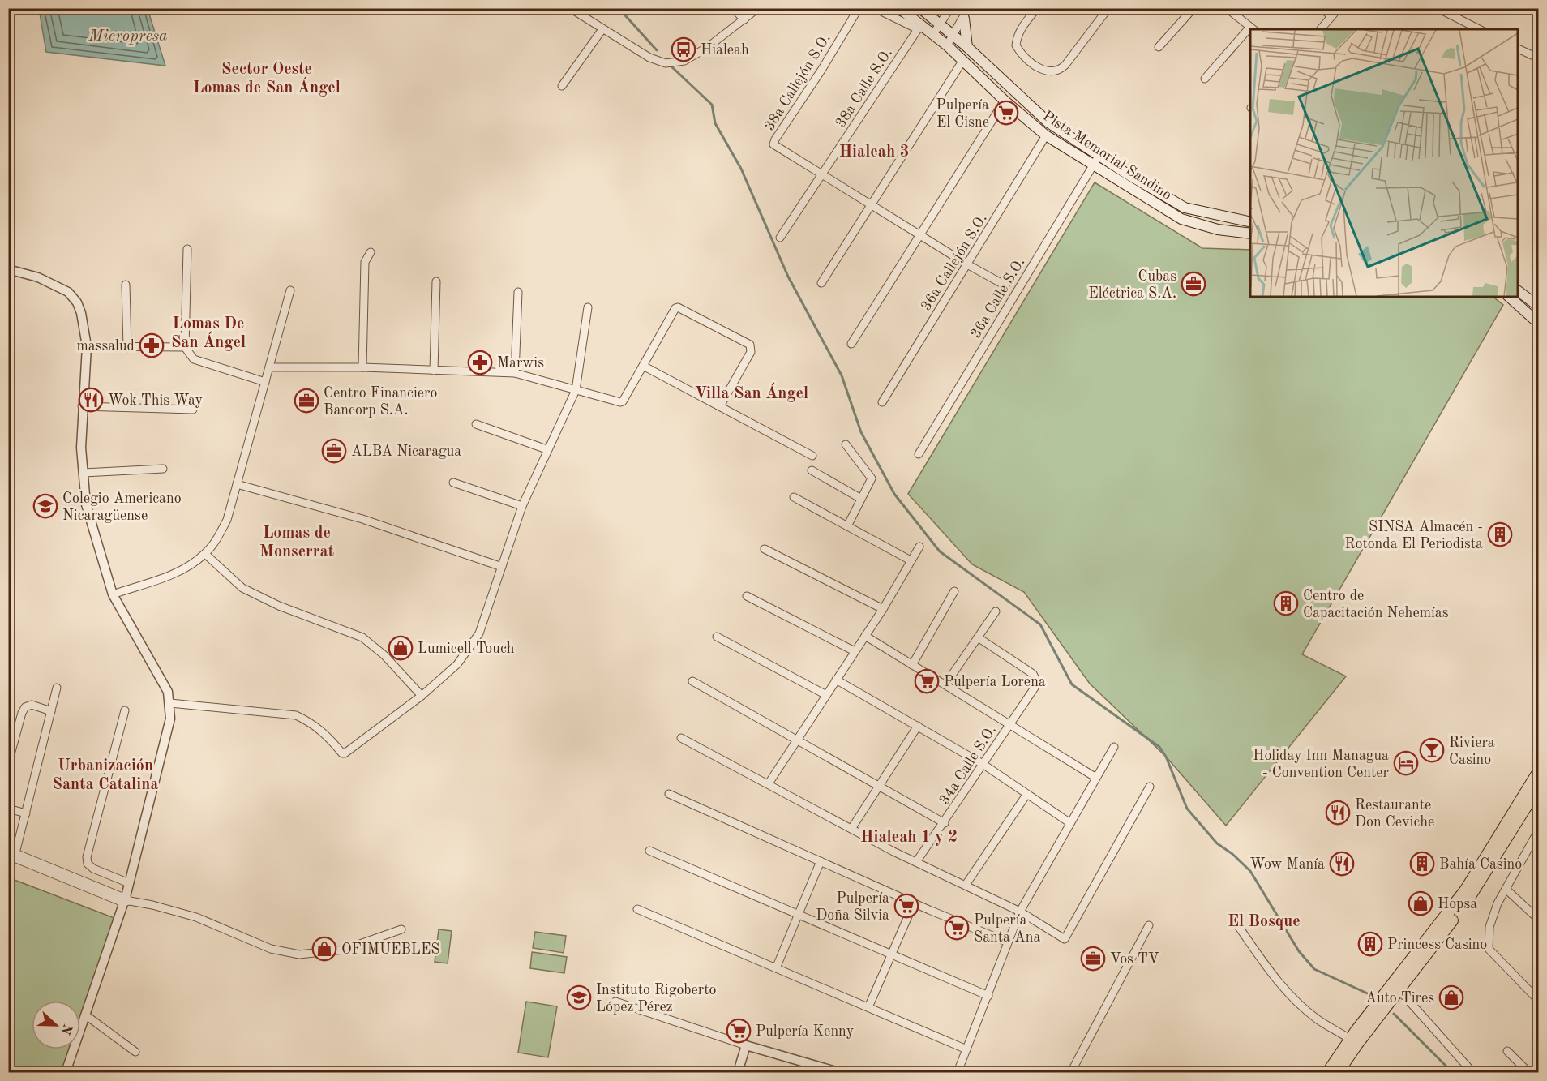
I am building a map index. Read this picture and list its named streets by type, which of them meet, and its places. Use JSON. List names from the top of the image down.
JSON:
{
  "streets": {
    "main road": ["Pista Memorial Sandino"],
    "street": [
      "38a Callejón S.O.",
      "38a Calle S.O.",
      "36a Callejón S.O.",
      "36a Calle S.O.",
      "34a Calle S.O."
    ]
  },
  "crossings": [
    ["38a Callejón S.O.", "38a Calle S.O."],
    ["38a Calle S.O.", "Pista Memorial Sandino"],
    ["Pista Memorial Sandino", "36a Callejón S.O."],
    ["Pista Memorial Sandino", "36a Calle S.O."]
  ],
  "districts": [
    "Sector Oeste Lomas de San Ángel",
    "Hialeah 3",
    "Lomas De San Ángel",
    "Villa San Ángel",
    "Lomas de Monserrat",
    "Urbanización Santa Catalina",
    "Hialeah 1 y 2",
    "El Bosque"
  ],
  "water": ["Micropresa"],
  "places": {
    "bus stop": ["Hialeah"],
    "supermarket": [
      "Pulpería El Cisne",
      "Pulpería Lorena",
      "Pulpería Doña Silvia",
      "Pulpería Santa Ana",
      "Pulpería Kenny"
    ],
    "office": [
      "Cubas Eléctrica S.A.",
      "Centro Financiero Bancorp S.A.",
      "ALBA Nicaragua",
      "Vos TV"
    ],
    "pharmacy": ["massalud", "Marwis"],
    "restaurant": ["Wok This Way", "Restaurante Don Ceviche", "Wow Manía"],
    "school or university": ["Colegio Americano Nicaragüense", "Instituto Rigoberto López Pérez"],
    "building": [
      "SINSA Almacén - Rotonda El Periodista",
      "Centro de Capacitación Nehemías",
      "Bahía Casino",
      "Princess Casino"
    ],
    "shop": [
      "Lumicell Touch",
      "Hopsa",
      "OFIMUEBLES",
      "Auto Tires"
    ],
    "bar": ["Riviera Casino"],
    "hotel": ["Holiday Inn Managua - Convention Center"]
  },
  "north": "right"
}
